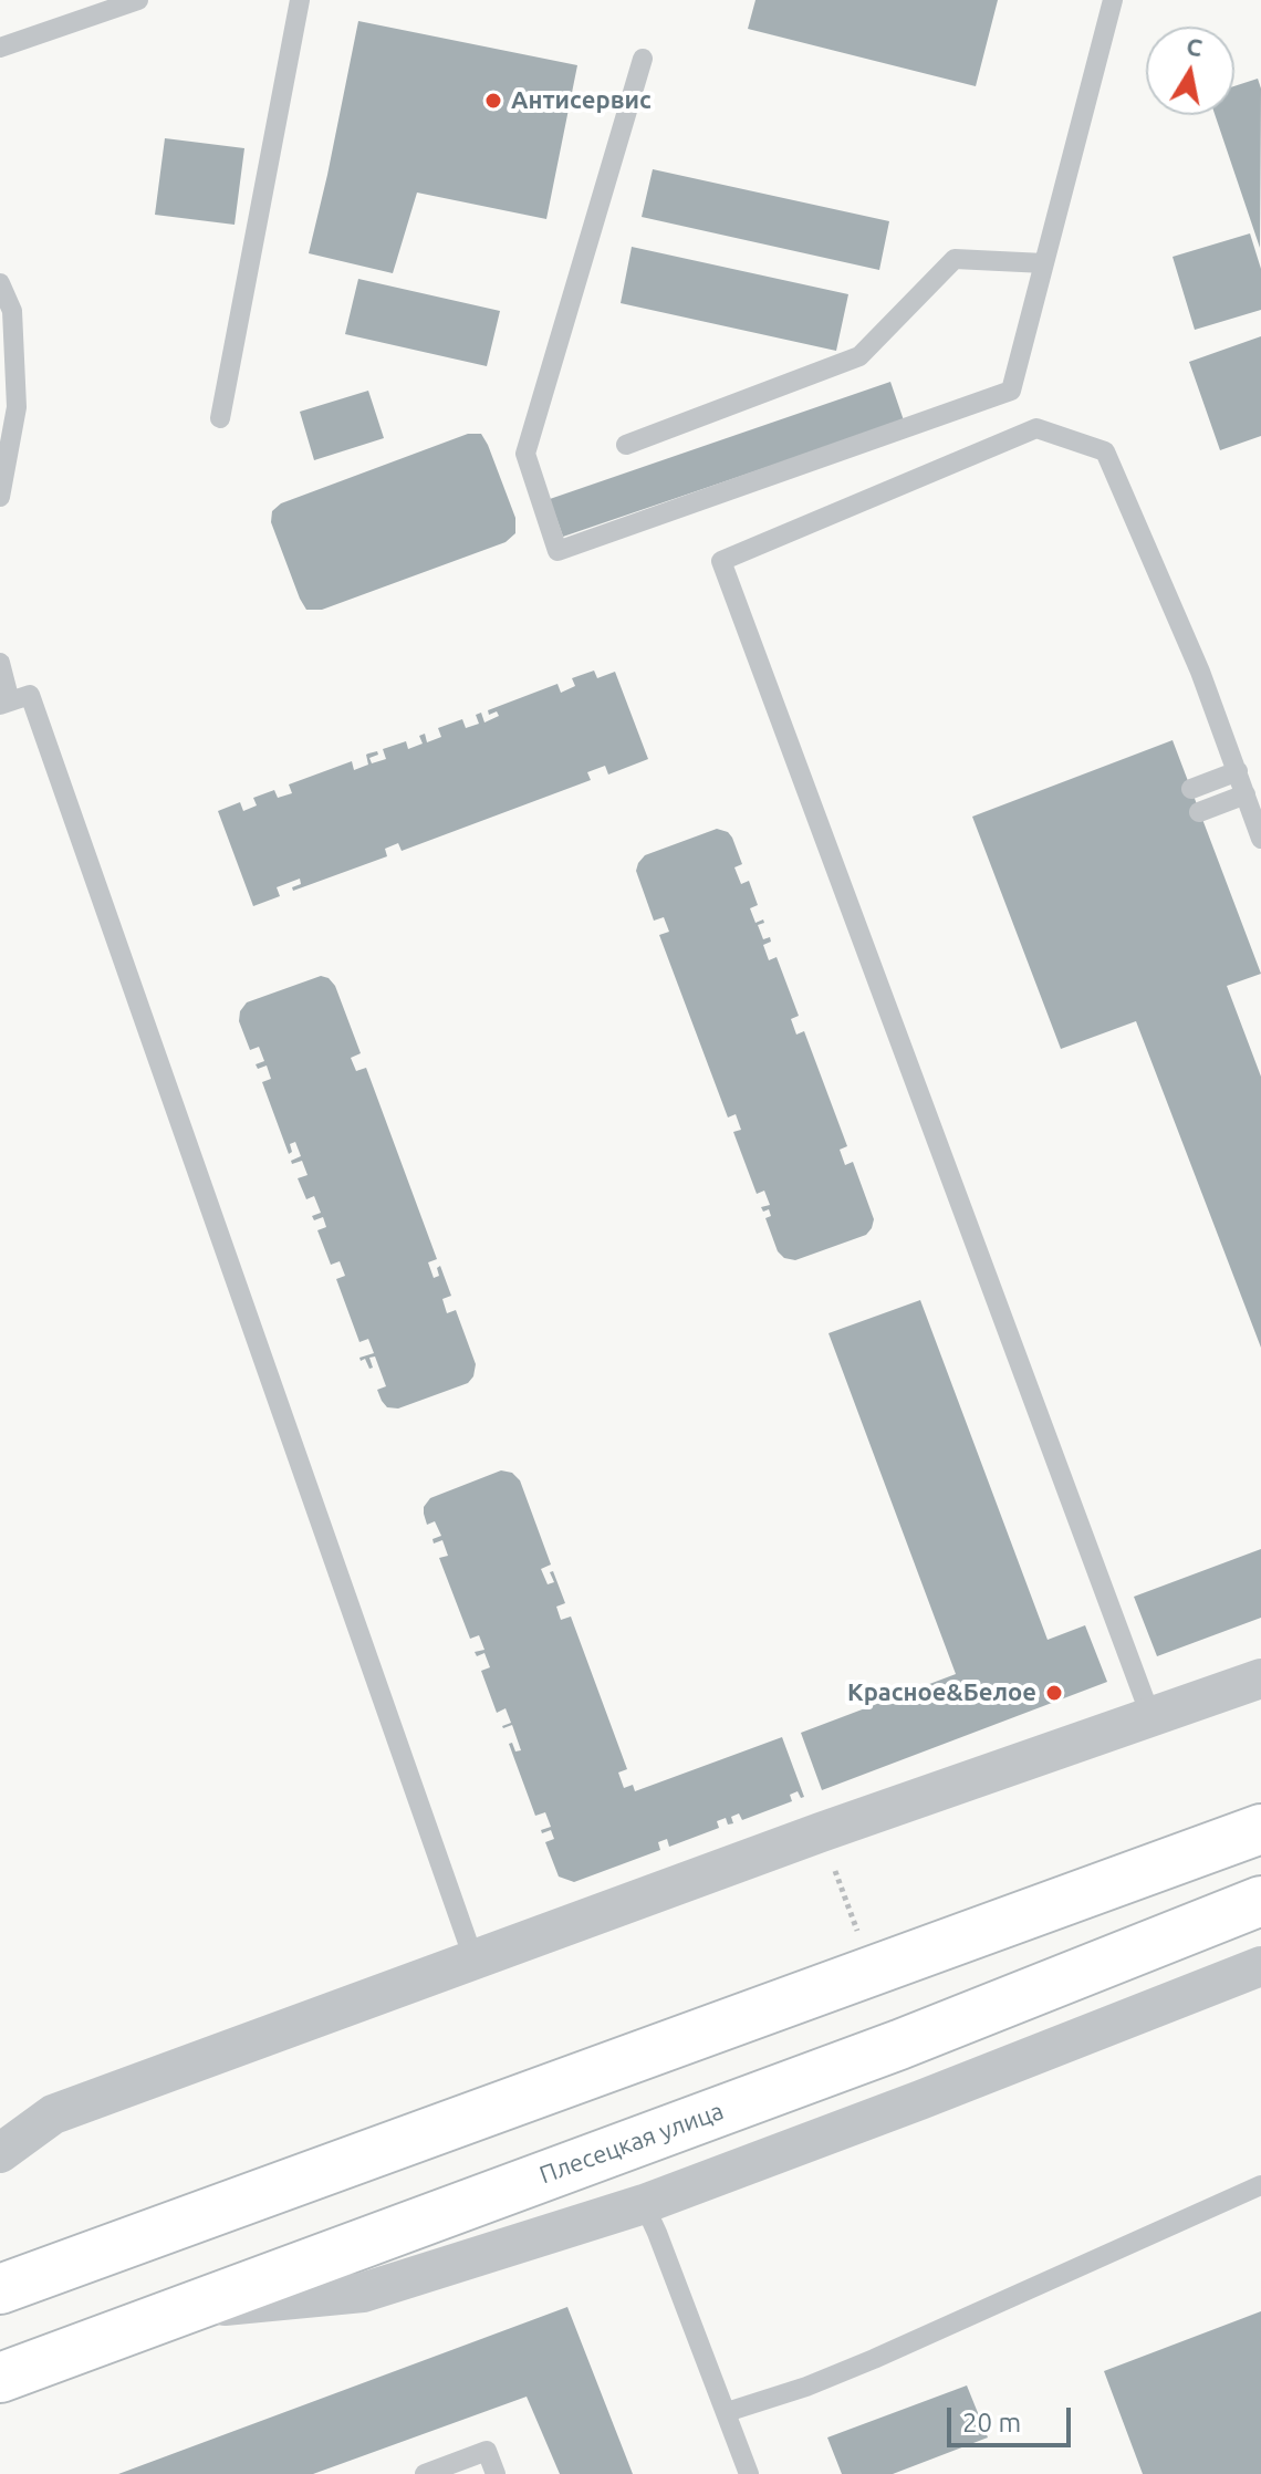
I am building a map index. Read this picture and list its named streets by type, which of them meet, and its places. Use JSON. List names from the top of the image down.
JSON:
{
  "streets": {
    "main road": ["Плесецкая улица"]
  },
  "places": ["Антисервис", "Красное&Белое"],
  "scale_bar": "20 m",
  "north": "top"
}
